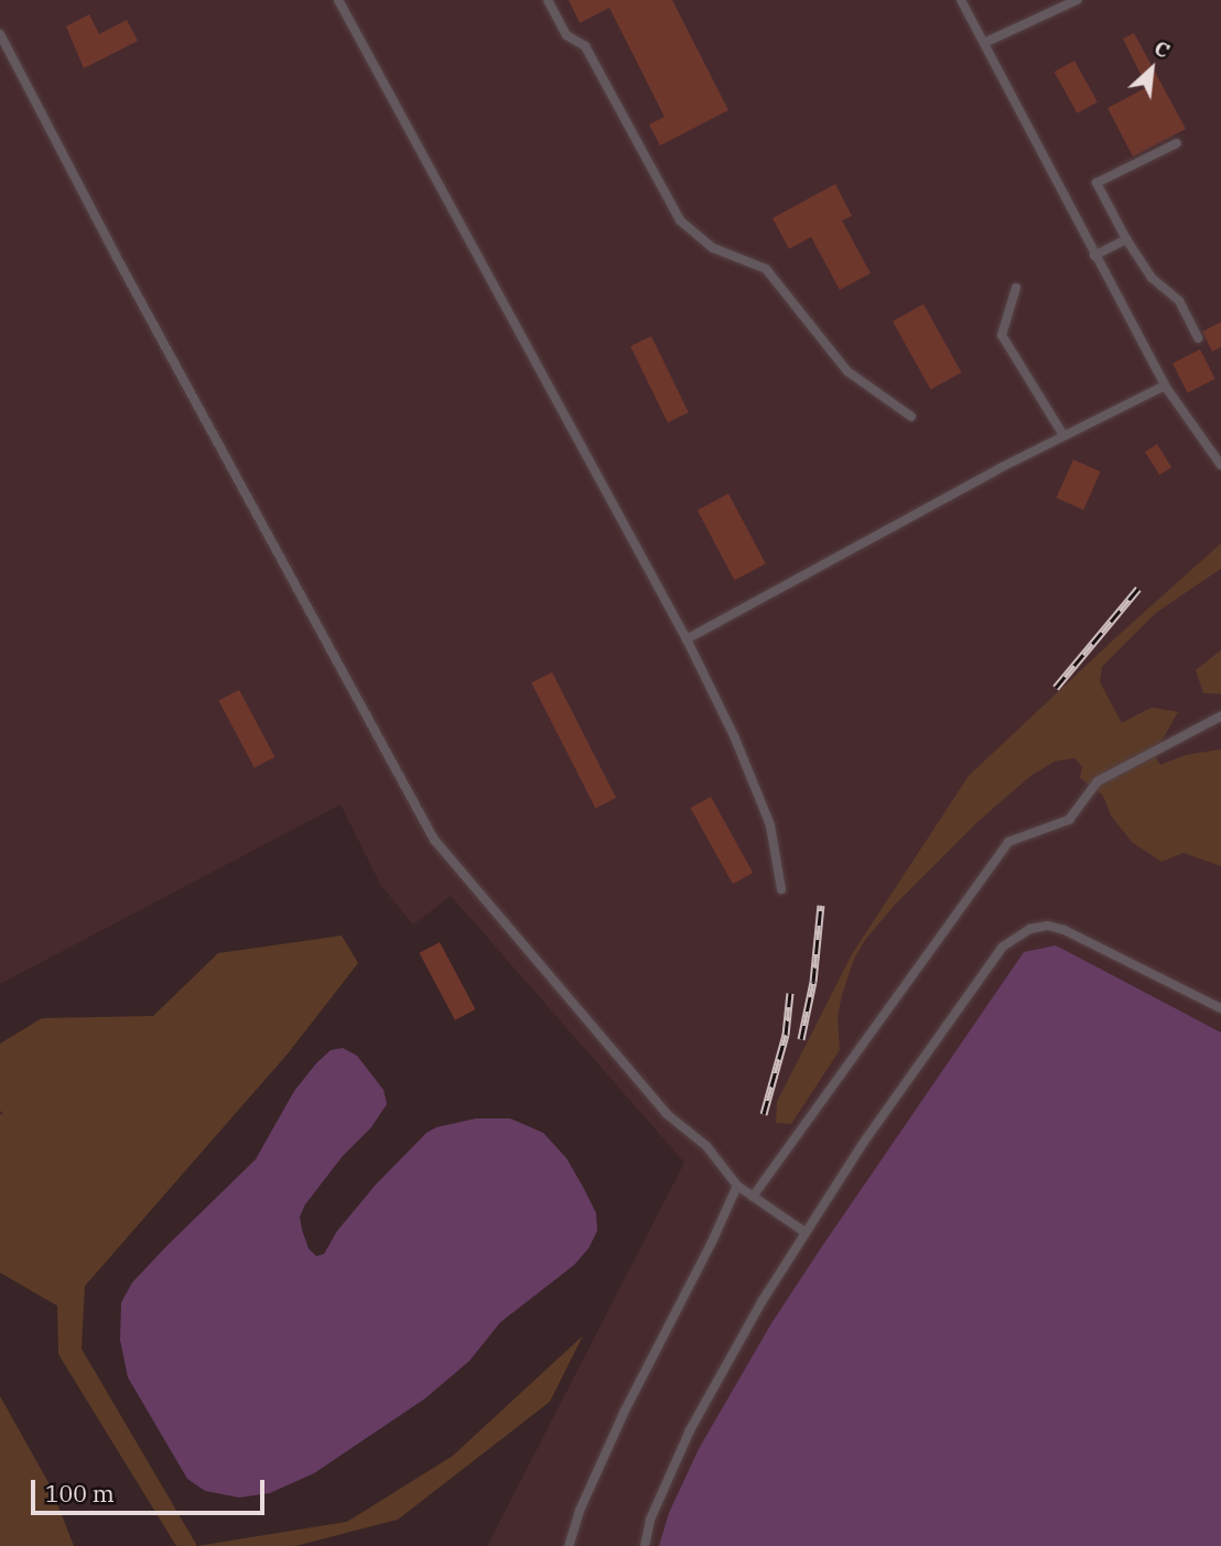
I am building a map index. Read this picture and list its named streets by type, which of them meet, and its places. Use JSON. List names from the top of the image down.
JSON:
{
  "scale_bar": "100 m",
  "north": "top right"
}
